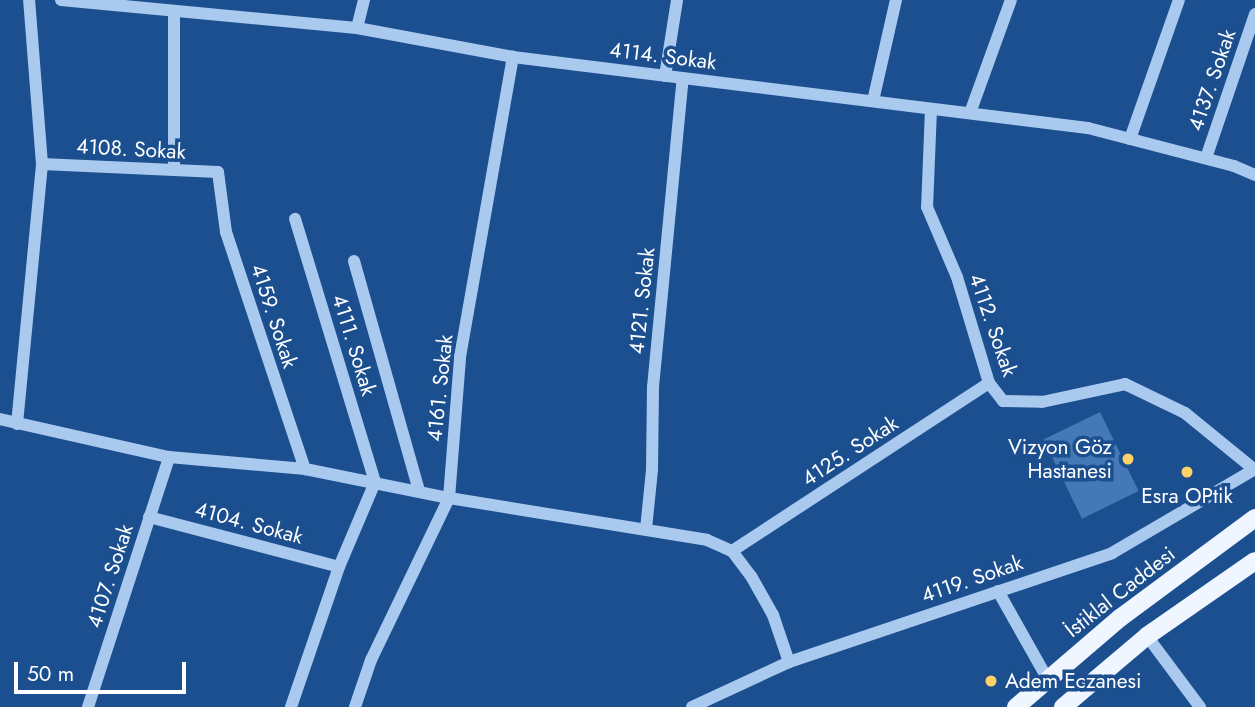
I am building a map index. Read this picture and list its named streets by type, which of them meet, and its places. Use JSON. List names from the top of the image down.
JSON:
{
  "streets": {
    "main road": ["İstiklal Caddesi"],
    "street": [
      "4114. Sokak",
      "4137. Sokak",
      "4108. Sokak",
      "4121. Sokak",
      "4159. Sokak",
      "4112. Sokak",
      "4111. Sokak",
      "4161. Sokak",
      "4125. Sokak",
      "4104. Sokak",
      "4107. Sokak",
      "4119. Sokak"
    ]
  },
  "crossings": [
    ["4114. Sokak", "4137. Sokak"],
    ["4114. Sokak", "4121. Sokak"],
    ["4114. Sokak", "4112. Sokak"],
    ["4114. Sokak", "4161. Sokak"],
    ["4108. Sokak", "4159. Sokak"],
    ["4112. Sokak", "4125. Sokak"],
    ["4112. Sokak", "4119. Sokak"],
    ["4104. Sokak", "4107. Sokak"]
  ],
  "places": ["Vizyon Göz Hastanesi", "Esra OPtik", "Adem Eczanesi"],
  "scale_bar": "50 m"
}
